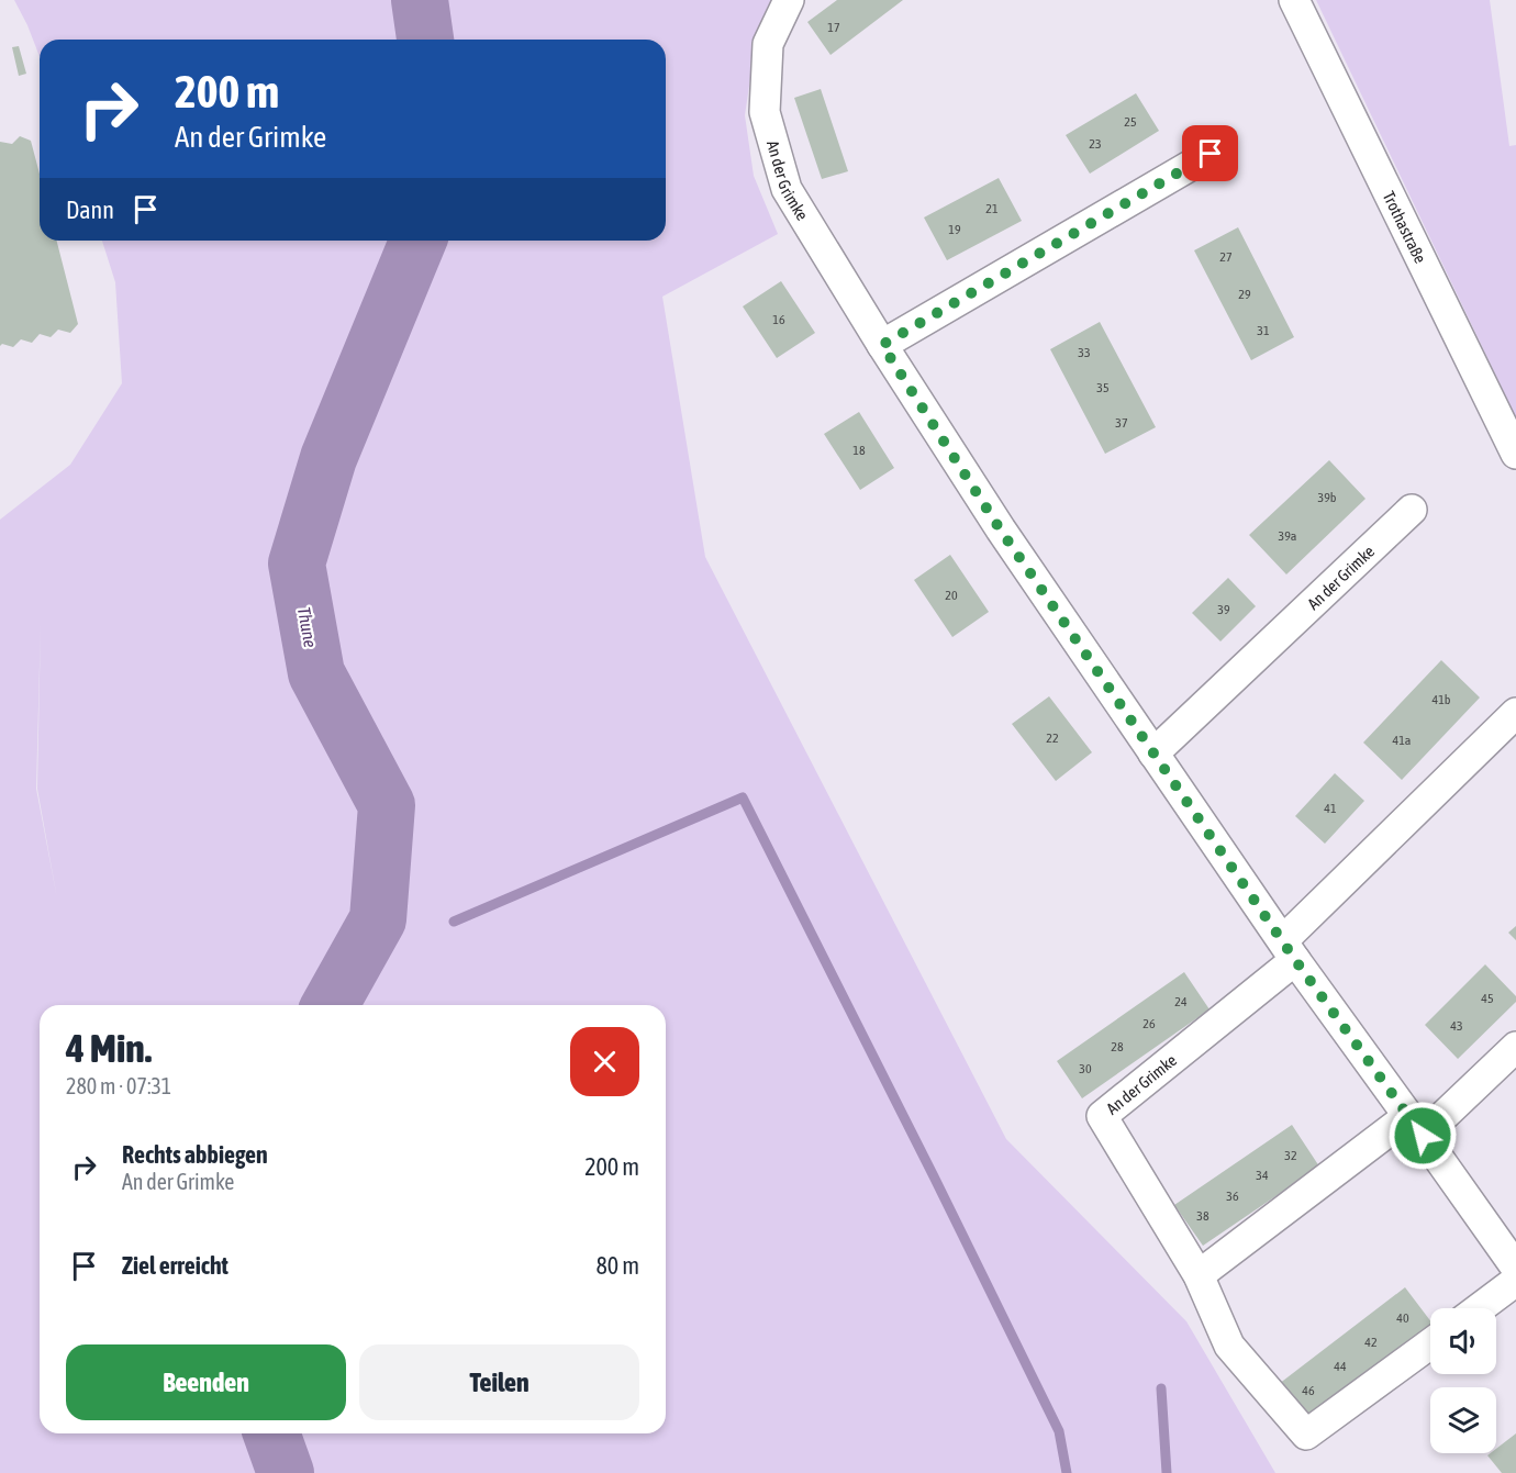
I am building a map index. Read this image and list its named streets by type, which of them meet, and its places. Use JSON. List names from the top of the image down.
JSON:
{
  "streets": {
    "street": ["An der Grimke", "Trothastraße"]
  },
  "water": ["Thune"],
  "house_numbers": [
    "17",
    "25",
    "23",
    "21",
    "19",
    "27",
    "29",
    "16",
    "31",
    "33",
    "35",
    "37",
    "18",
    "39b",
    "39a",
    "20",
    "39",
    "41b",
    "22",
    "41a",
    "41",
    "45",
    "24",
    "26",
    "43",
    "28",
    "30",
    "32",
    "34",
    "36",
    "38",
    "40",
    "42",
    "44",
    "46"
  ],
  "page": {
    "turn": ["200 m", "An der Grimke"],
    "then": "Dann",
    "heading": ["4 Min.", "280 m · 07:31"],
    "list": [
      {
        "name": "Rechts abbiegen",
        "note": "An der Grimke",
        "value": "200 m"
      },
      {
        "name": "Ziel erreicht",
        "value": "80 m"
      }
    ],
    "buttons": ["Beenden", "Teilen"]
  }
}
